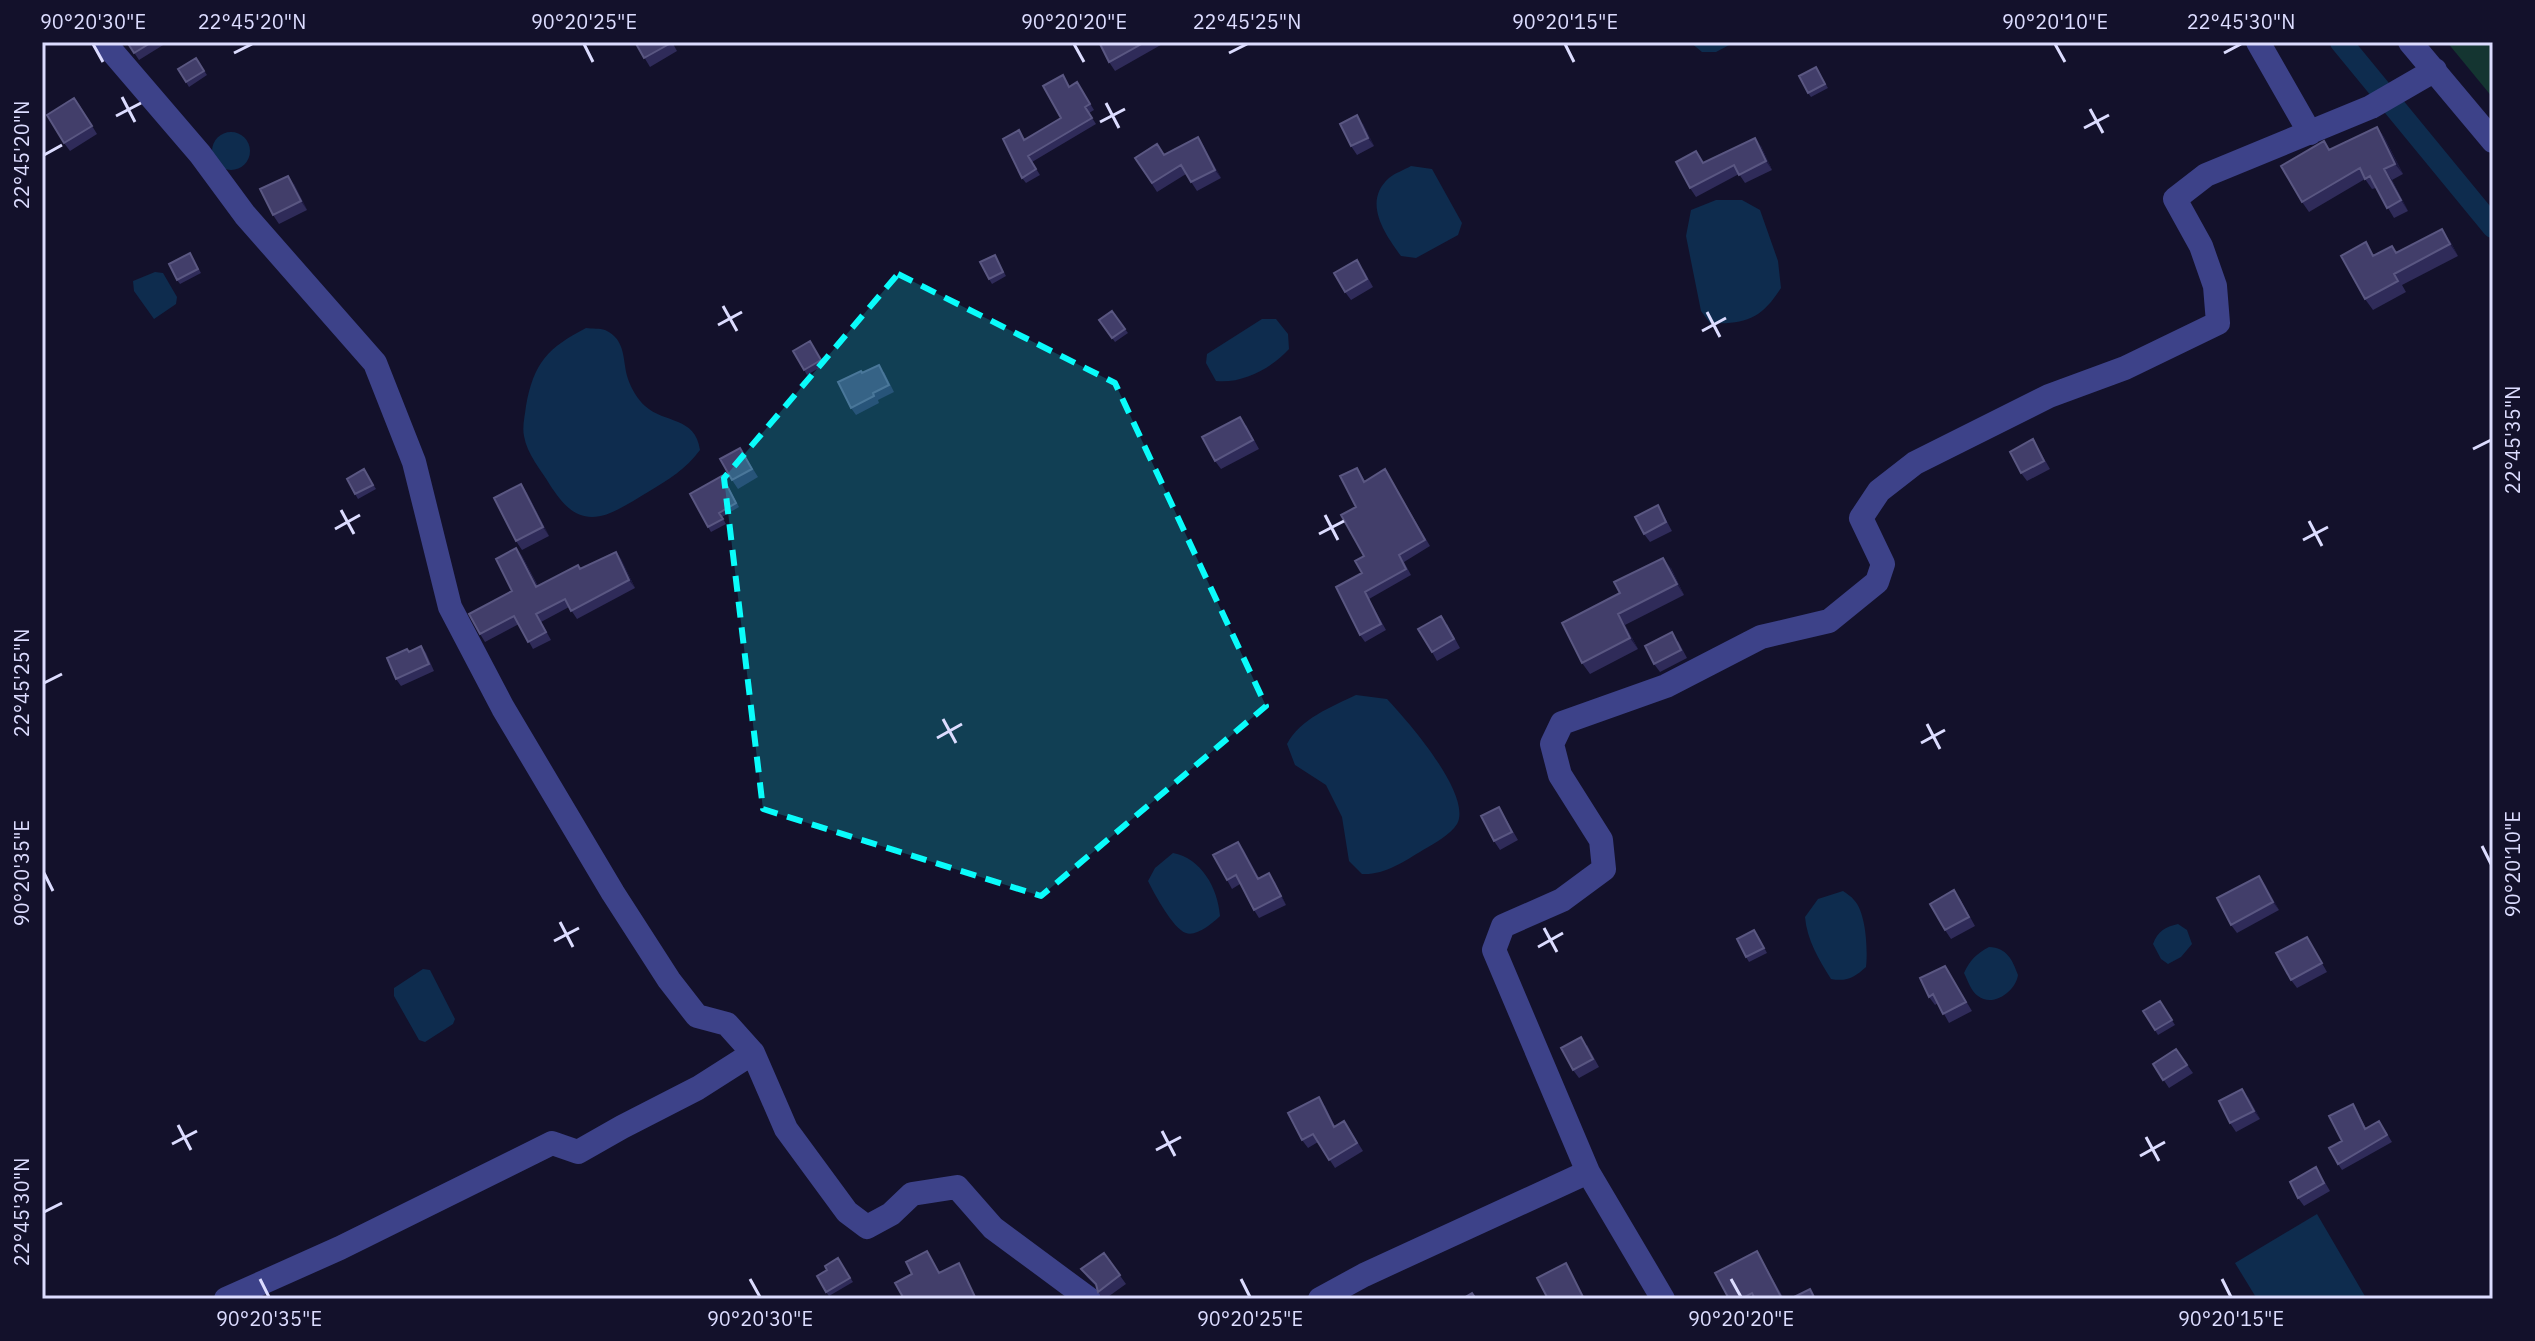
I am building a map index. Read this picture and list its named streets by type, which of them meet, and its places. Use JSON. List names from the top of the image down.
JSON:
{
  "coordinates": [
    "90°20'30\"E",
    "22°45'20\"N",
    "90°20'25\"E",
    "90°20'20\"E",
    "22°45'25\"N",
    "90°20'15\"E",
    "90°20'10\"E",
    "22°45'30\"N",
    "22°45'35\"N",
    "90°20'35\"E"
  ]
}
